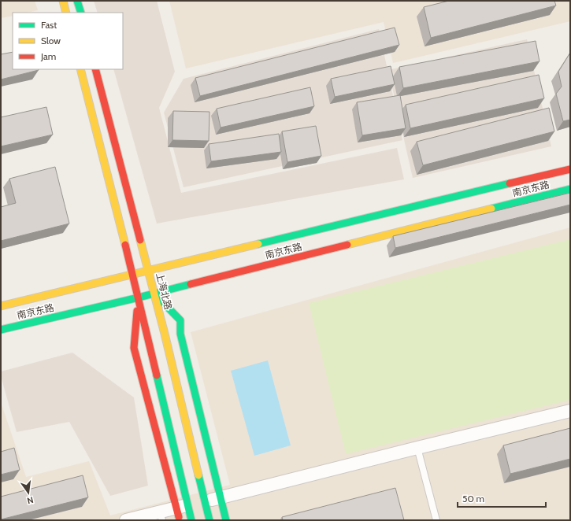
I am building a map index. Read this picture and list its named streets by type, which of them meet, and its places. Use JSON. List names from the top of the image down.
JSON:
{
  "streets": {
    "main road": ["南京东路", "上海北路"]
  },
  "crossings": [
    ["南京东路", "上海北路"]
  ],
  "legend": ["Fast", "Slow", "Jam"],
  "scale_bar": "50 m",
  "north": "bottom"
}
